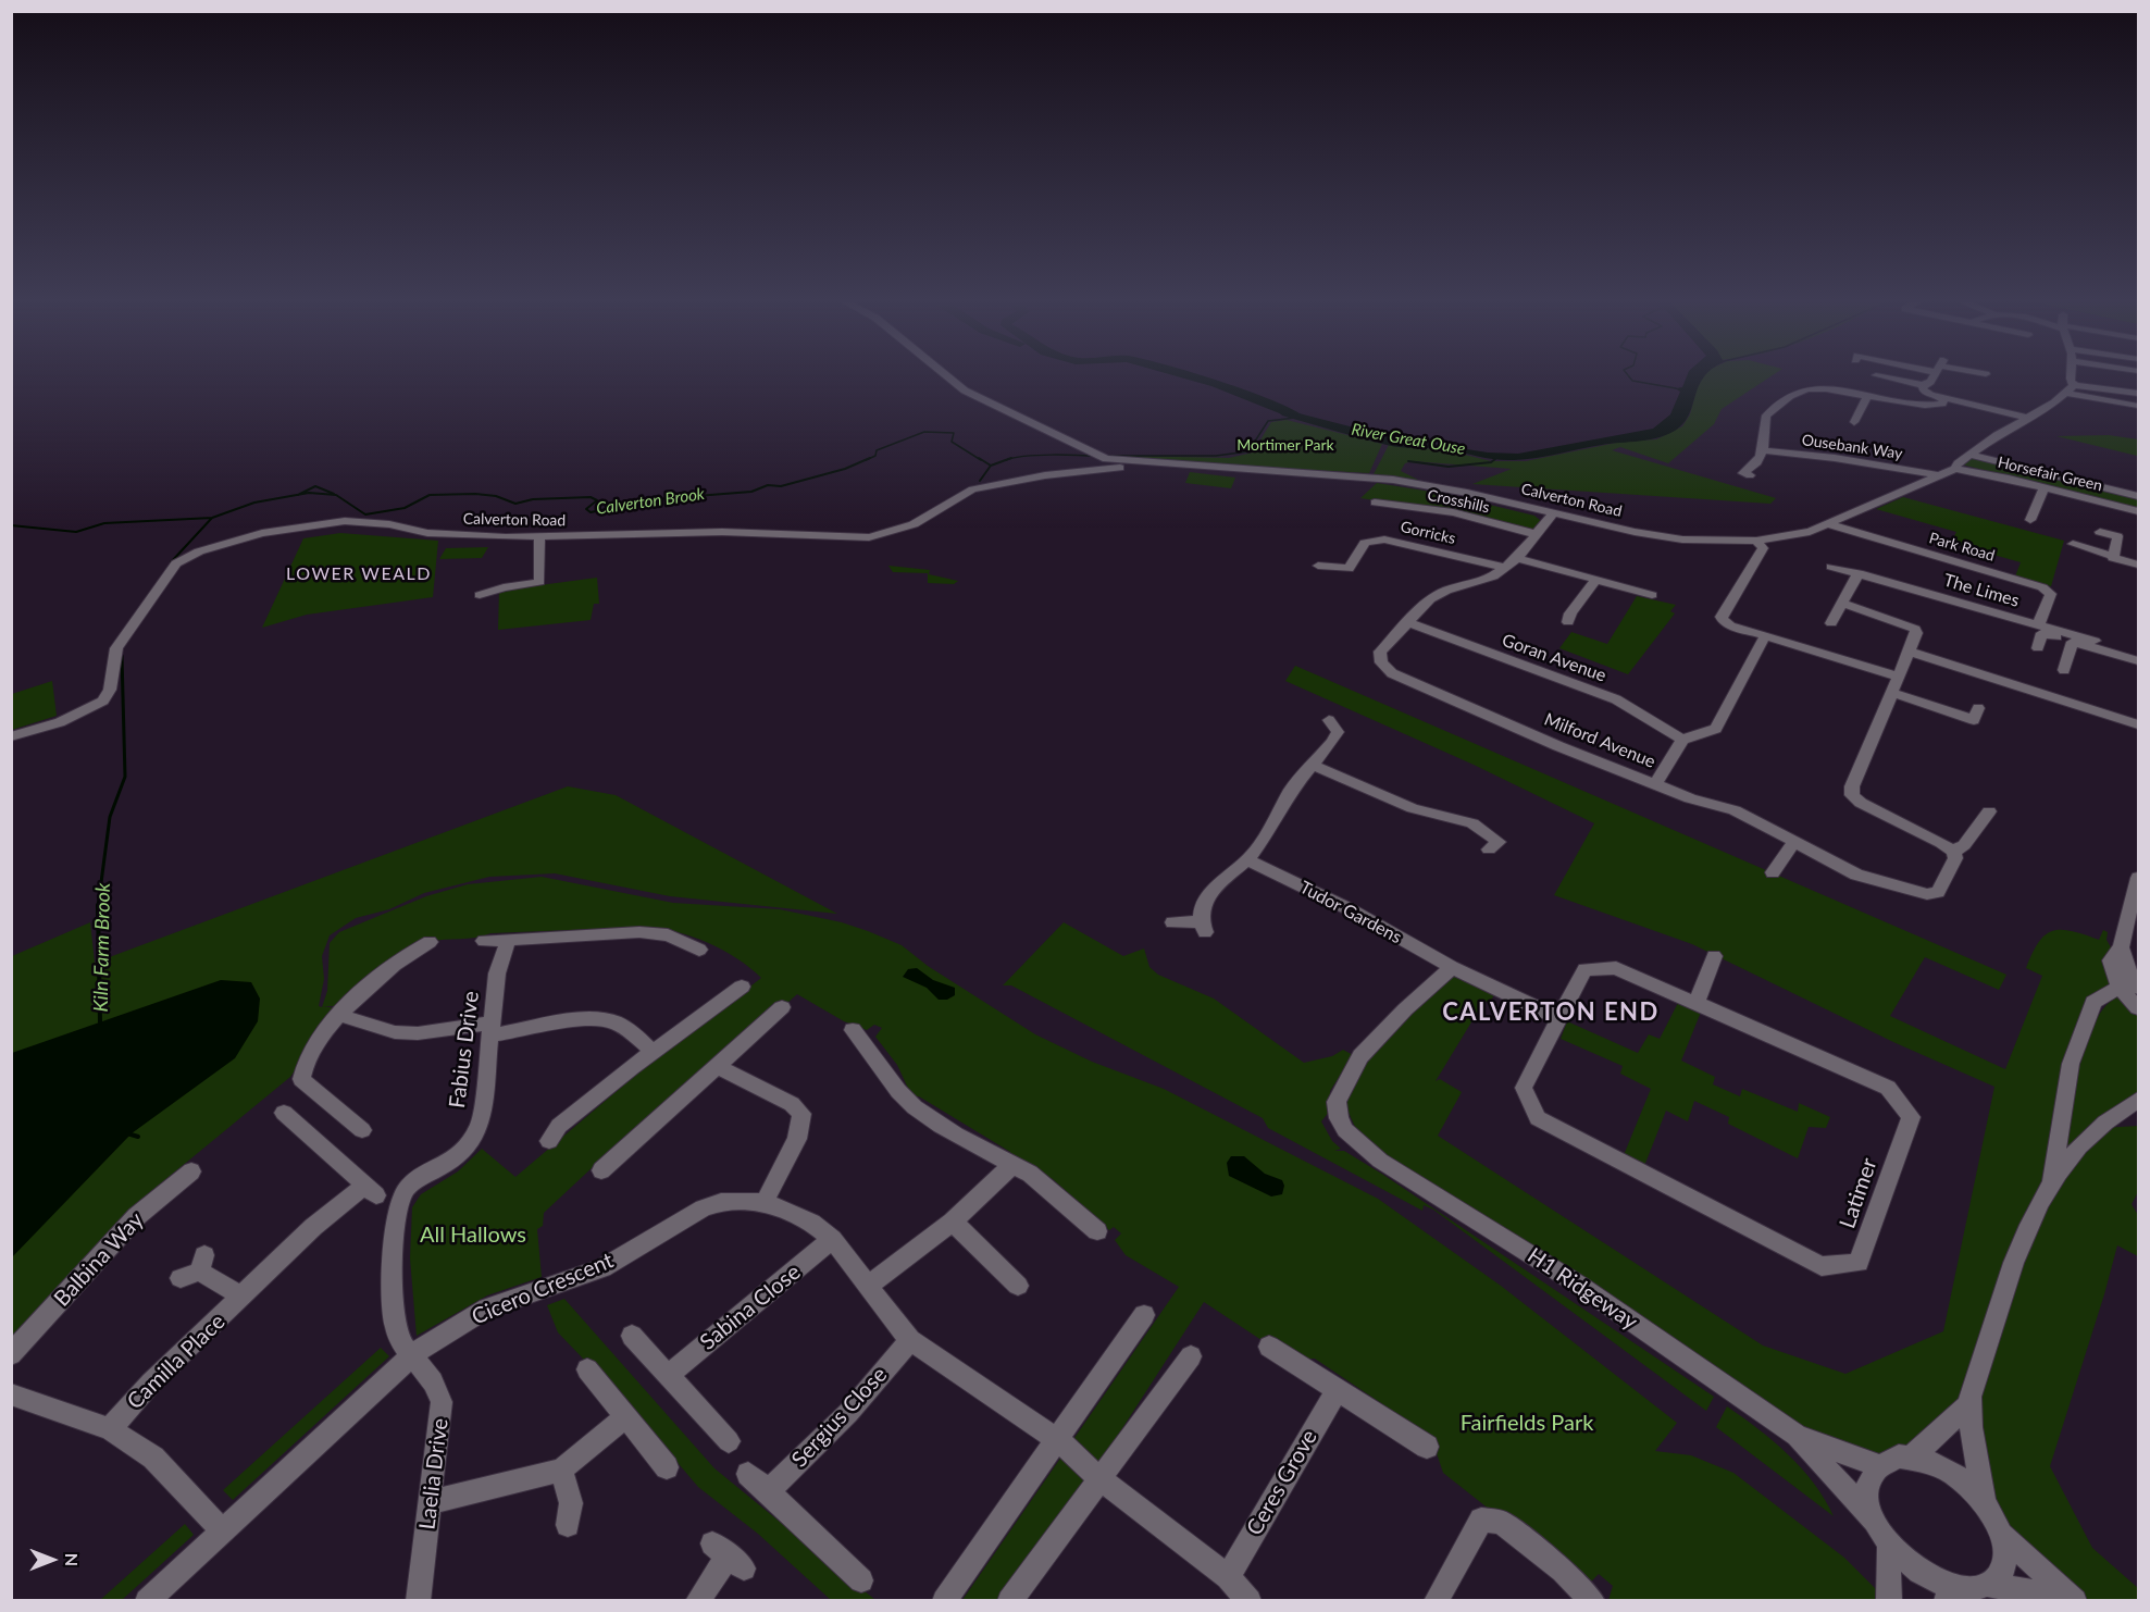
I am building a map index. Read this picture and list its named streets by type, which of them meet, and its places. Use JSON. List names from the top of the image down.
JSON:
{
  "streets": {
    "street": [
      "Ousebank Way",
      "Horsefair Green",
      "Calverton Road",
      "Crosshills",
      "Gorricks",
      "Park Road",
      "The Limes",
      "Goran Avenue",
      "Milford Avenue",
      "Tudor Gardens",
      "Fabius Drive",
      "Latimer",
      "Balbina Way",
      "Cicero Crescent",
      "H1 Ridgeway",
      "Sabina Close",
      "Camilla Place",
      "Sergius Close",
      "Laelia Drive",
      "Ceres Grove"
    ]
  },
  "crossings": [
    ["Ousebank Way", "Calverton Road"],
    ["Horsefair Green", "Calverton Road"],
    ["Calverton Road", "Park Road"],
    ["Calverton Road", "Milford Avenue"],
    ["Crosshills", "Milford Avenue"],
    ["Gorricks", "Milford Avenue"],
    ["Park Road", "The Limes"],
    ["Goran Avenue", "Milford Avenue"],
    ["Tudor Gardens", "Latimer"],
    ["Tudor Gardens", "H1 Ridgeway"],
    ["Fabius Drive", "Cicero Crescent"],
    ["Fabius Drive", "Laelia Drive"],
    ["Cicero Crescent", "Sabina Close"],
    ["Cicero Crescent", "Sergius Close"],
    ["Cicero Crescent", "Laelia Drive"],
    ["Cicero Crescent", "Ceres Grove"]
  ],
  "districts": ["LOWER WEALD", "CALVERTON END"],
  "water": ["River Great Ouse", "Calverton Brook", "Kiln Farm Brook"],
  "parks": ["Mortimer Park", "All Hallows", "Fairfields Park"],
  "north": "right"
}
